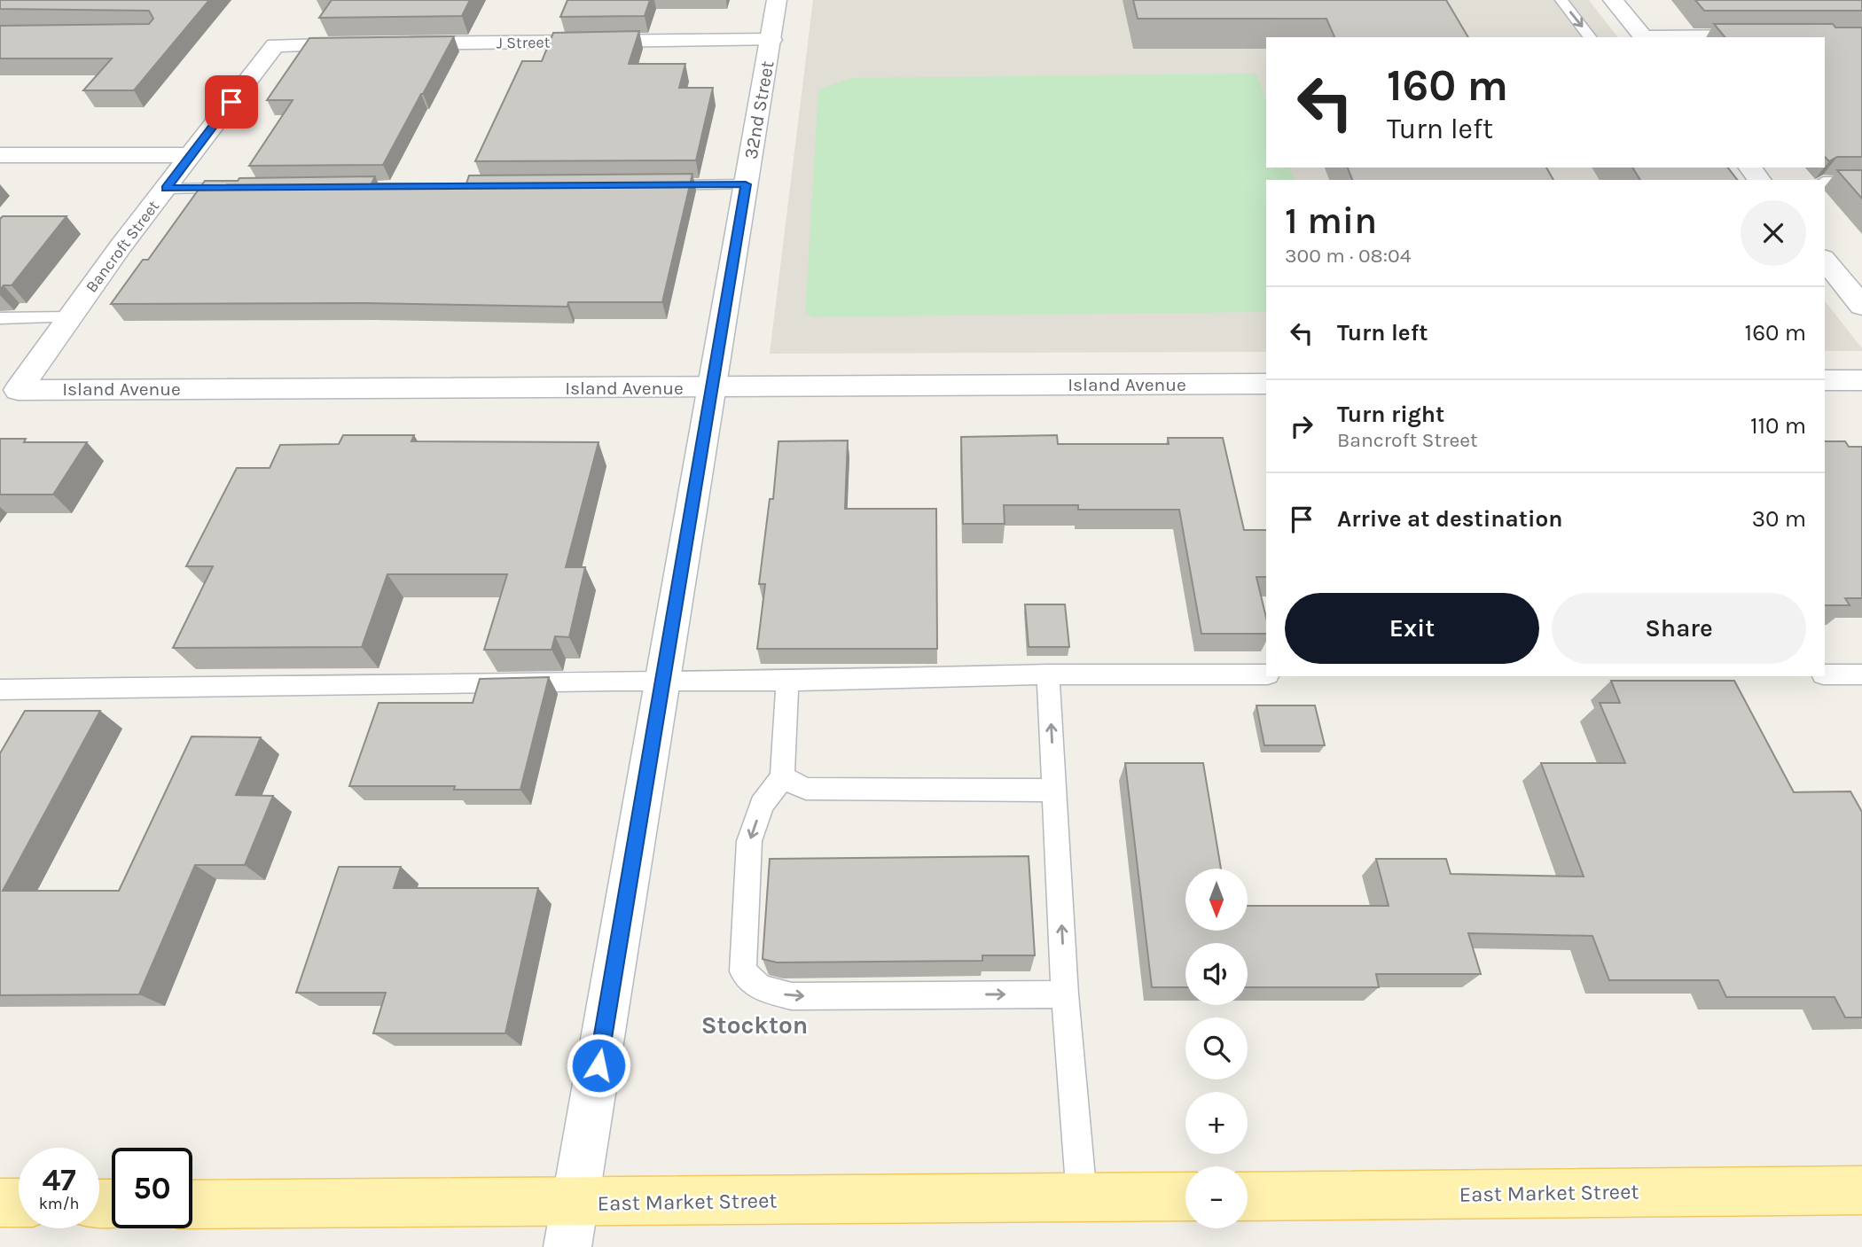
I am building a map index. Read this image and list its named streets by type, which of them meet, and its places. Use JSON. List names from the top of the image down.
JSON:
{
  "streets": {
    "main road": ["East Market Street"],
    "street": [
      "J Street",
      "32nd Street",
      "Bancroft Street",
      "Island Avenue"
    ]
  },
  "crossings": [
    ["J Street", "32nd Street"],
    ["32nd Street", "Island Avenue"],
    ["32nd Street", "East Market Street"],
    ["Bancroft Street", "Island Avenue"]
  ],
  "districts": ["Stockton"],
  "north": "bottom",
  "page": {
    "turn": ["160 m", "Turn left"],
    "heading": ["1 min", "300 m · 08:04"],
    "list": [
      {
        "name": "Turn left",
        "value": "160 m"
      },
      {
        "name": "Turn right",
        "note": "Bancroft Street",
        "value": "110 m"
      },
      {
        "name": "Arrive at destination",
        "value": "30 m"
      }
    ],
    "buttons": ["Exit", "Share"],
    "map_buttons": ["+", "−"],
    "speed": "47 km/h",
    "limit": "50"
  }
}
